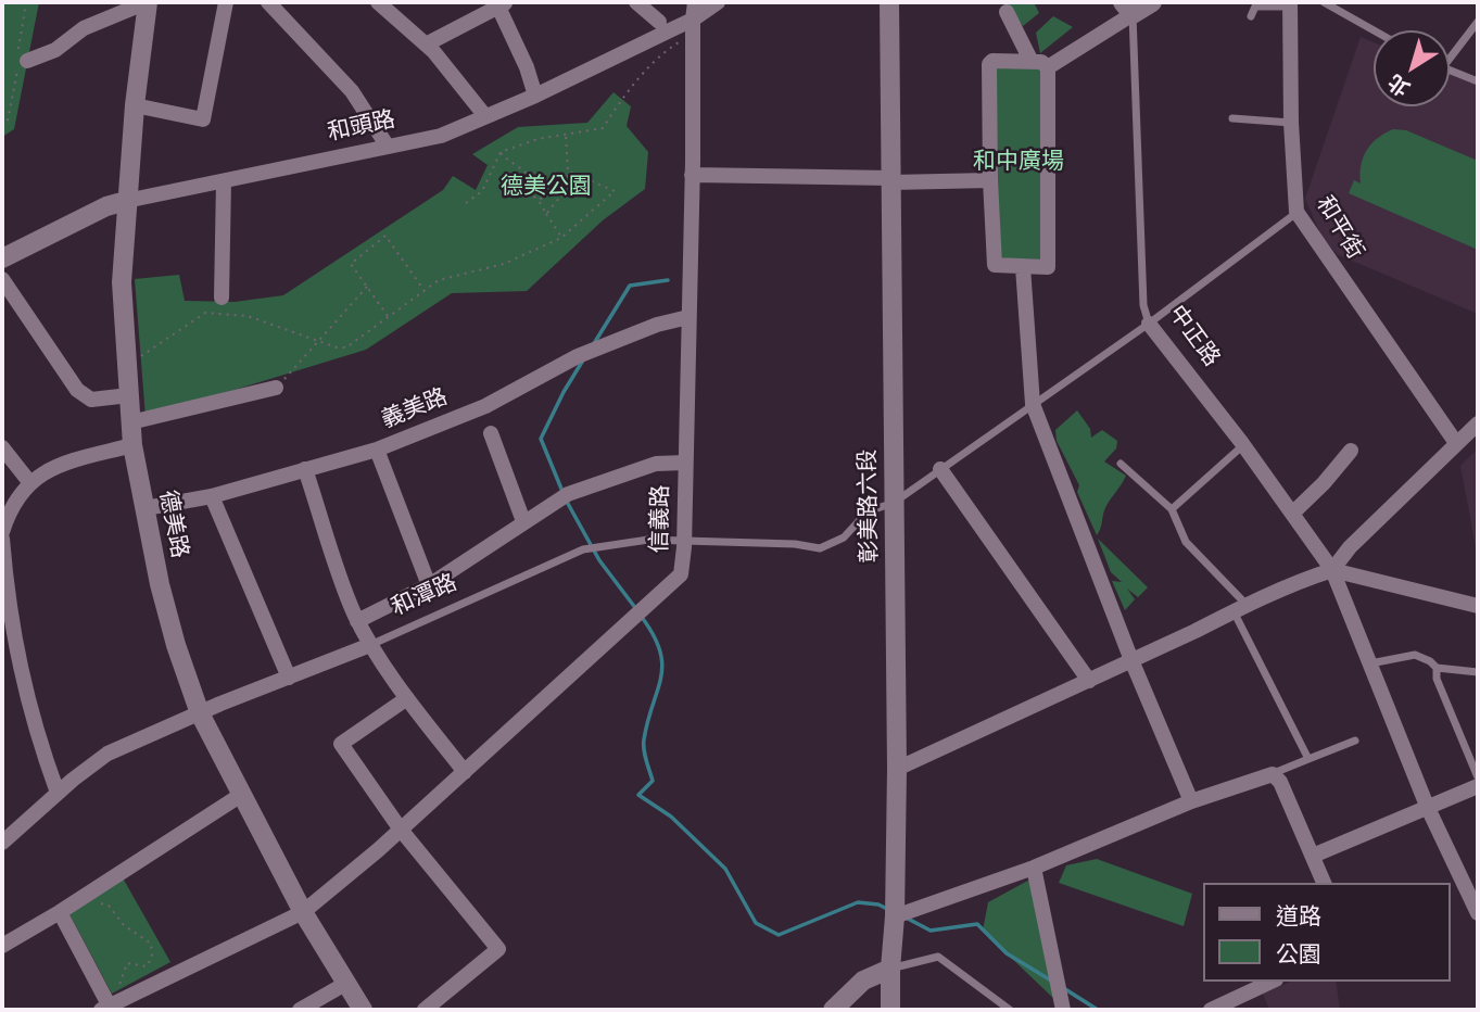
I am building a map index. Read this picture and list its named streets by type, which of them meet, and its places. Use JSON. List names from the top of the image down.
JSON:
{
  "streets": {
    "street": [
      "和頭路",
      "和平街",
      "中正路",
      "義美路",
      "彰美路六段",
      "信義路",
      "德美路",
      "和潭路"
    ]
  },
  "crossings": [
    ["和頭路", "信義路"],
    ["和頭路", "德美路"],
    ["和平街", "和潭路"],
    ["中正路", "和潭路"],
    ["義美路", "信義路"],
    ["義美路", "德美路"],
    ["彰美路六段", "和潭路"],
    ["信義路", "德美路"],
    ["信義路", "和潭路"],
    ["德美路", "和潭路"]
  ],
  "parks": ["和中廣場", "德美公園"],
  "legend": ["道路", "公園"],
  "north": "bottom left"
}
